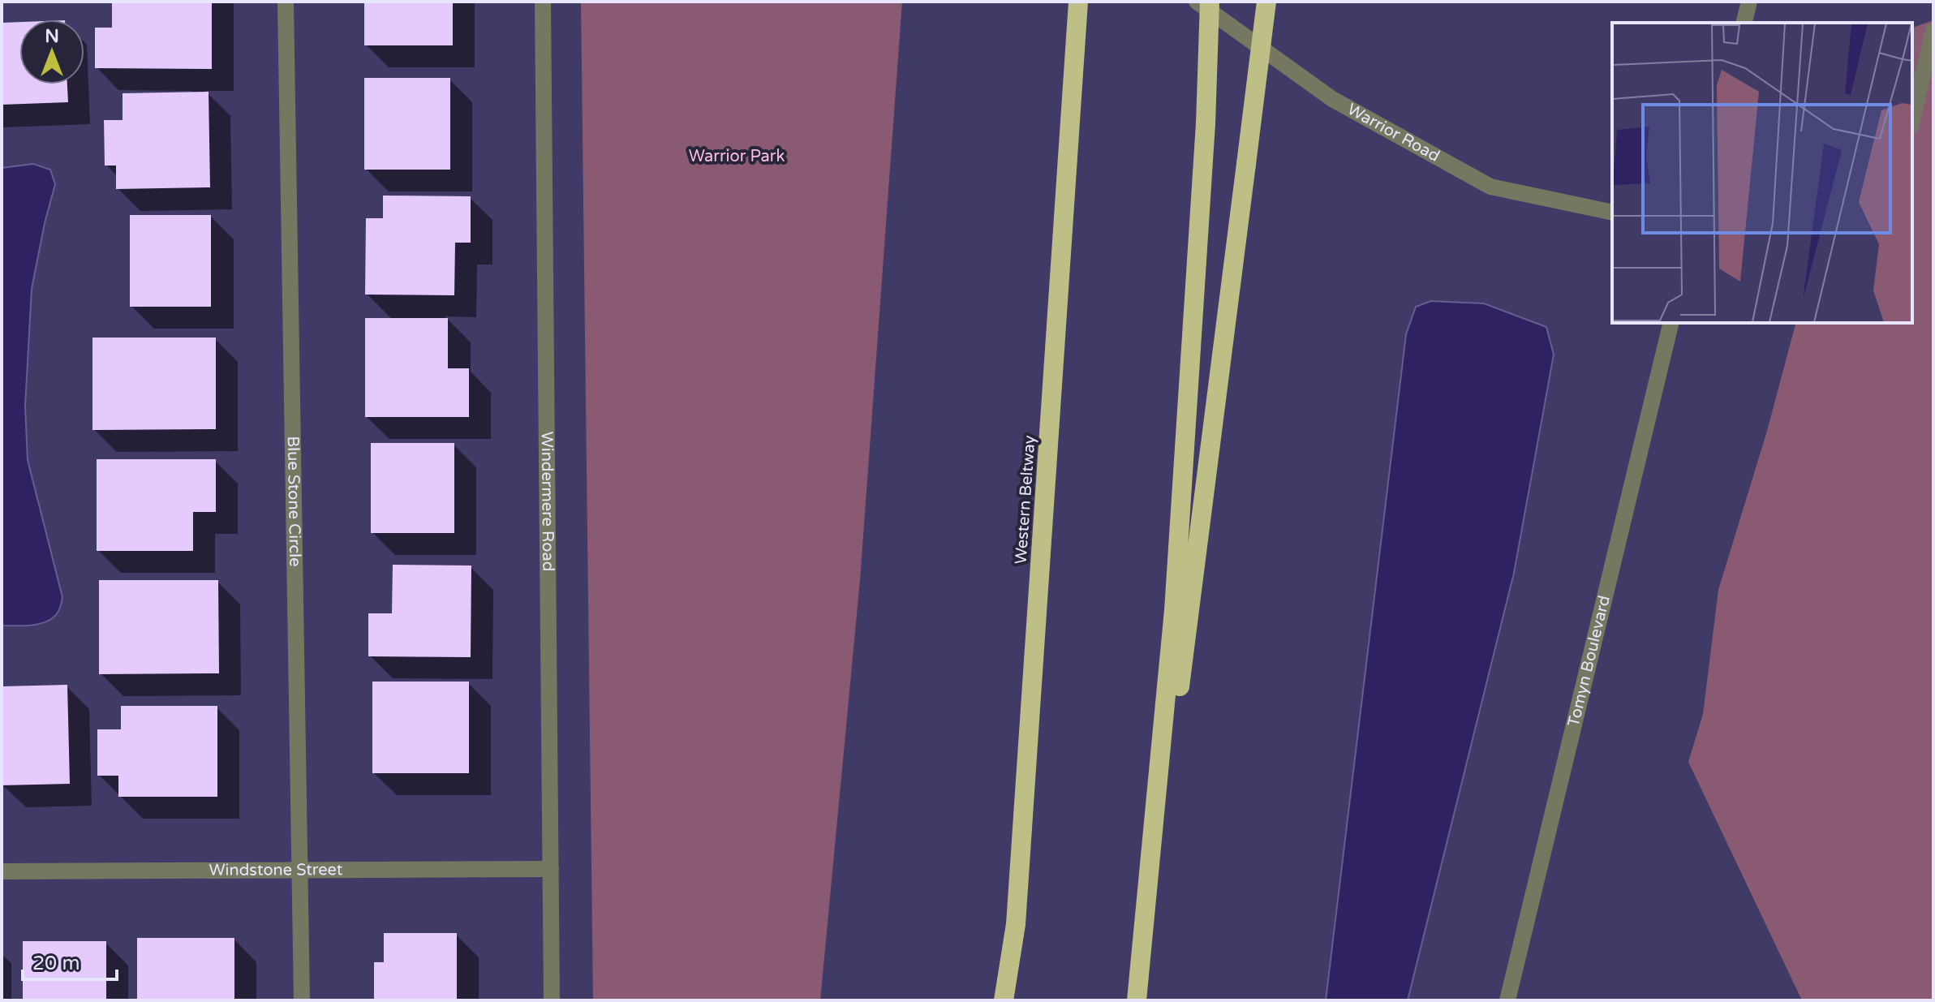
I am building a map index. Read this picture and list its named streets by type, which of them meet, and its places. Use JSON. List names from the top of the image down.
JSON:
{
  "streets": {
    "highway": ["Western Beltway"],
    "street": [
      "Warrior Road",
      "Blue Stone Circle",
      "Windermere Road",
      "Tomyn Boulevard",
      "Windstone Street"
    ]
  },
  "crossings": [
    ["Blue Stone Circle", "Windstone Street"],
    ["Windermere Road", "Windstone Street"]
  ],
  "parks": ["Warrior Park"],
  "scale_bar": "20 m",
  "north": "top"
}
